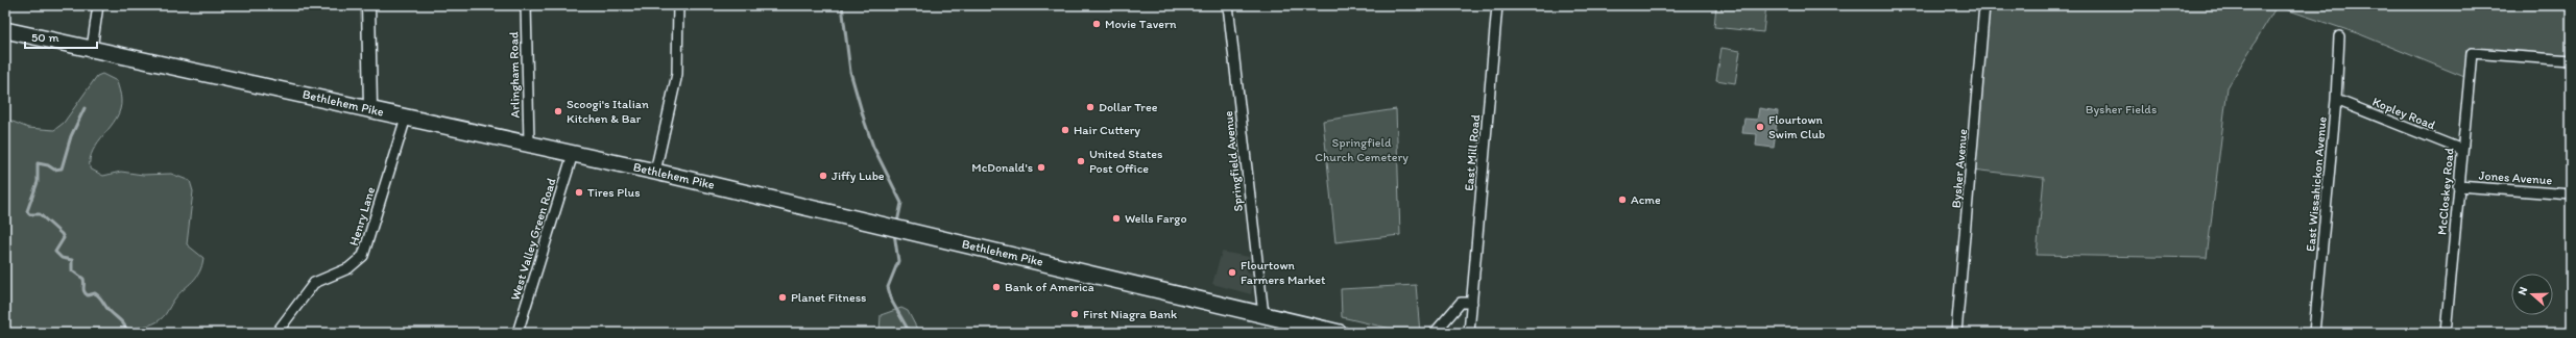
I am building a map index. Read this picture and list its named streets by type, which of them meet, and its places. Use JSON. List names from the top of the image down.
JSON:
{
  "streets": {
    "main road": ["Bethlehem Pike"],
    "street": [
      "Arlingham Road",
      "Kopley Road",
      "East Mill Road",
      "Springfield Avenue",
      "Bysher Avenue",
      "Jones Avenue",
      "East Wissahickon Avenue",
      "McCloskey Road",
      "Henry Lane",
      "West Valley Green Road"
    ]
  },
  "crossings": [
    ["Arlingham Road", "Bethlehem Pike"],
    ["Bethlehem Pike", "Springfield Avenue"],
    ["Bethlehem Pike", "Henry Lane"],
    ["Bethlehem Pike", "West Valley Green Road"],
    ["Kopley Road", "East Wissahickon Avenue"],
    ["Kopley Road", "McCloskey Road"],
    ["Jones Avenue", "McCloskey Road"]
  ],
  "parks": ["Bysher Fields", "Springfield Church Cemetery"],
  "places": [
    "Movie Tavern",
    "Dollar Tree",
    "Scoogi's Italian Kitchen & Bar",
    "Flourtown Swim Club",
    "Hair Cuttery",
    "United States Post Office",
    "McDonald's",
    "Jiffy Lube",
    "Tires Plus",
    "Acme",
    "Wells Fargo",
    "Flourtown Farmers Market",
    "Bank of America",
    "Planet Fitness",
    "First Niagra Bank"
  ],
  "scale_bar": "50 m",
  "north": "left"
}
